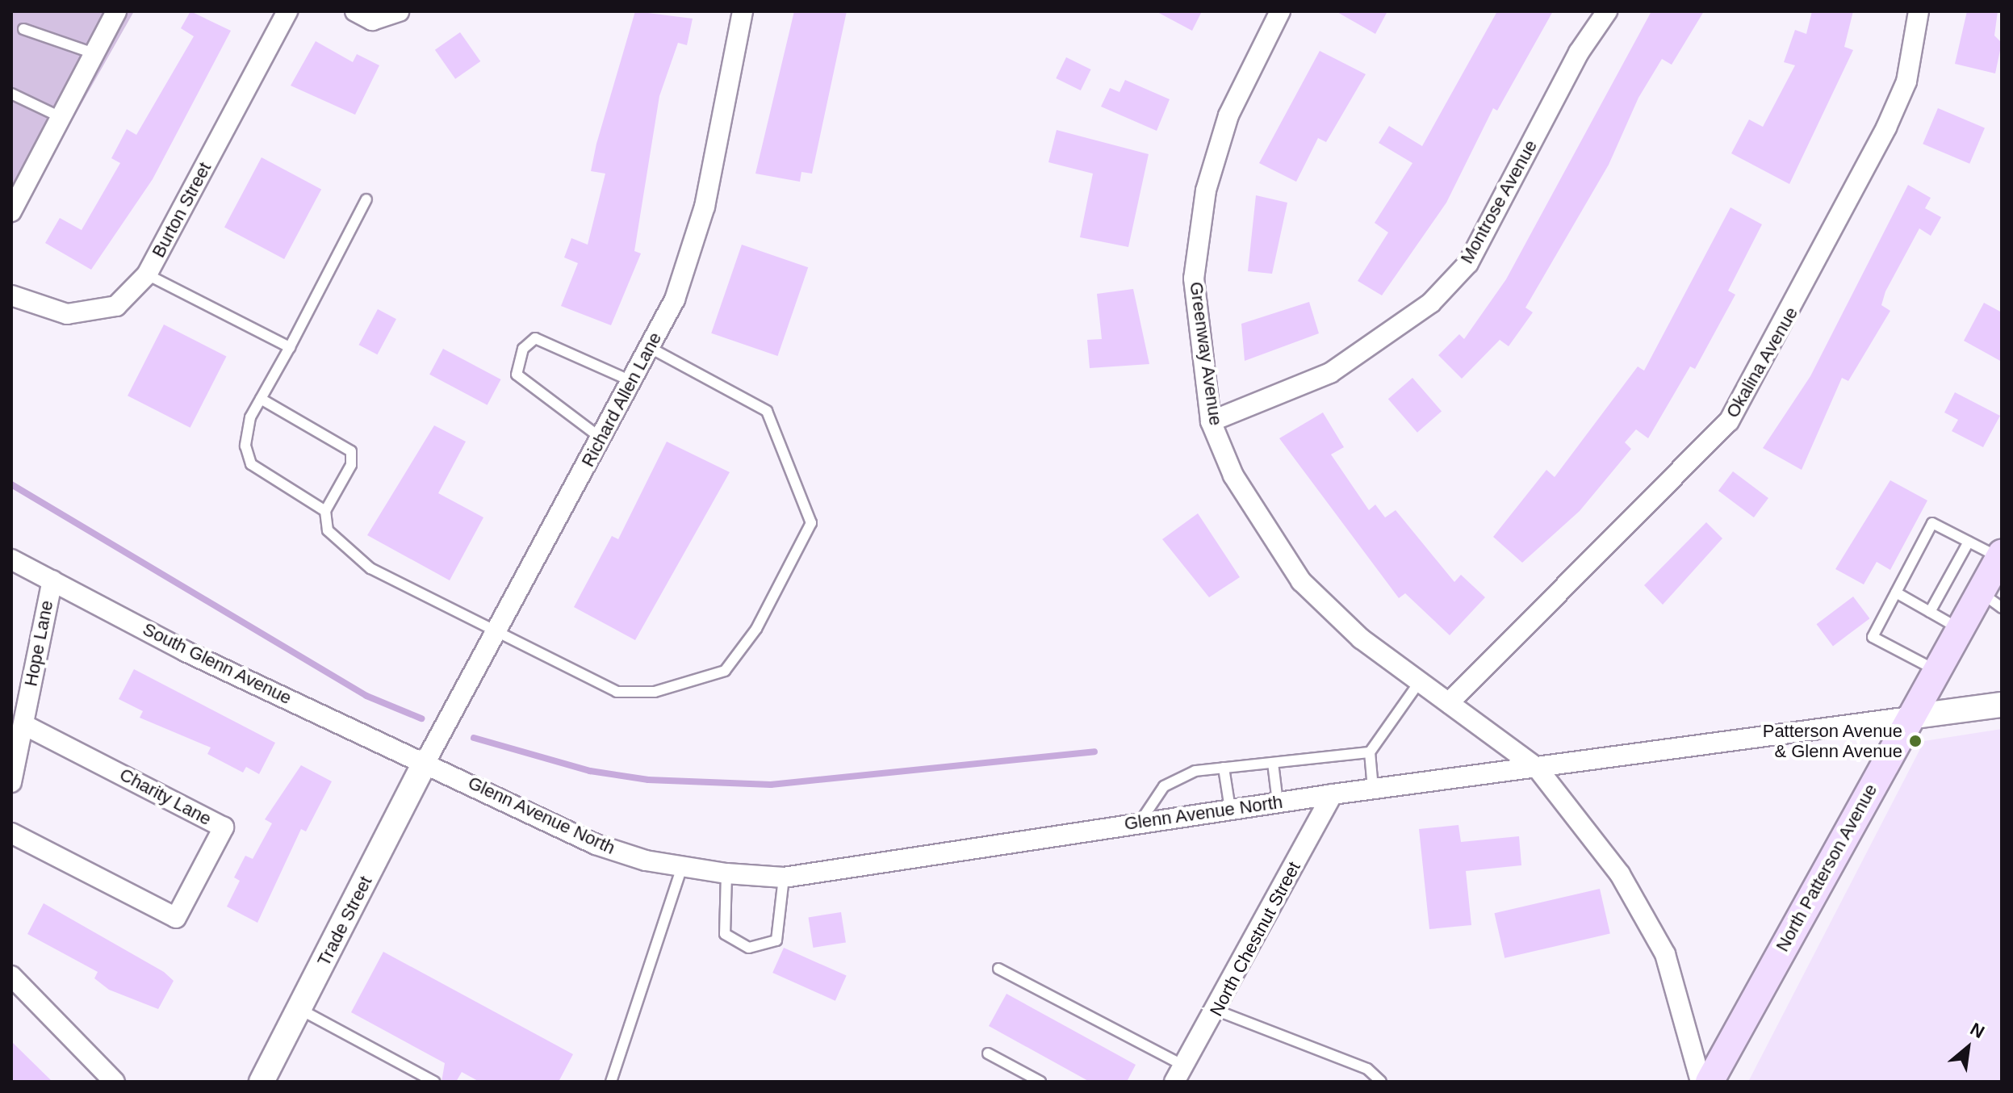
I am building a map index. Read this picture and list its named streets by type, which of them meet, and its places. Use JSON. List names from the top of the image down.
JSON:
{
  "streets": {
    "main road": ["North Patterson Avenue"],
    "street": [
      "Montrose Avenue",
      "Burton Street",
      "Greenway Avenue",
      "Okalina Avenue",
      "Richard Allen Lane",
      "Hope Lane",
      "South Glenn Avenue",
      "Charity Lane",
      "Glenn Avenue North",
      "Trade Street",
      "North Chestnut Street"
    ]
  },
  "crossings": [
    ["Montrose Avenue", "Greenway Avenue"],
    ["Greenway Avenue", "Okalina Avenue"],
    ["Greenway Avenue", "Glenn Avenue North"],
    ["Richard Allen Lane", "South Glenn Avenue"],
    ["Richard Allen Lane", "Glenn Avenue North"],
    ["Richard Allen Lane", "Trade Street"],
    ["Hope Lane", "South Glenn Avenue"],
    ["Hope Lane", "Charity Lane"],
    ["South Glenn Avenue", "Glenn Avenue North"],
    ["South Glenn Avenue", "Trade Street"],
    ["Glenn Avenue North", "North Patterson Avenue"],
    ["Glenn Avenue North", "Trade Street"],
    ["Glenn Avenue North", "North Chestnut Street"]
  ],
  "places": ["Patterson Avenue & Glenn Avenue"],
  "north": "top right"
}
